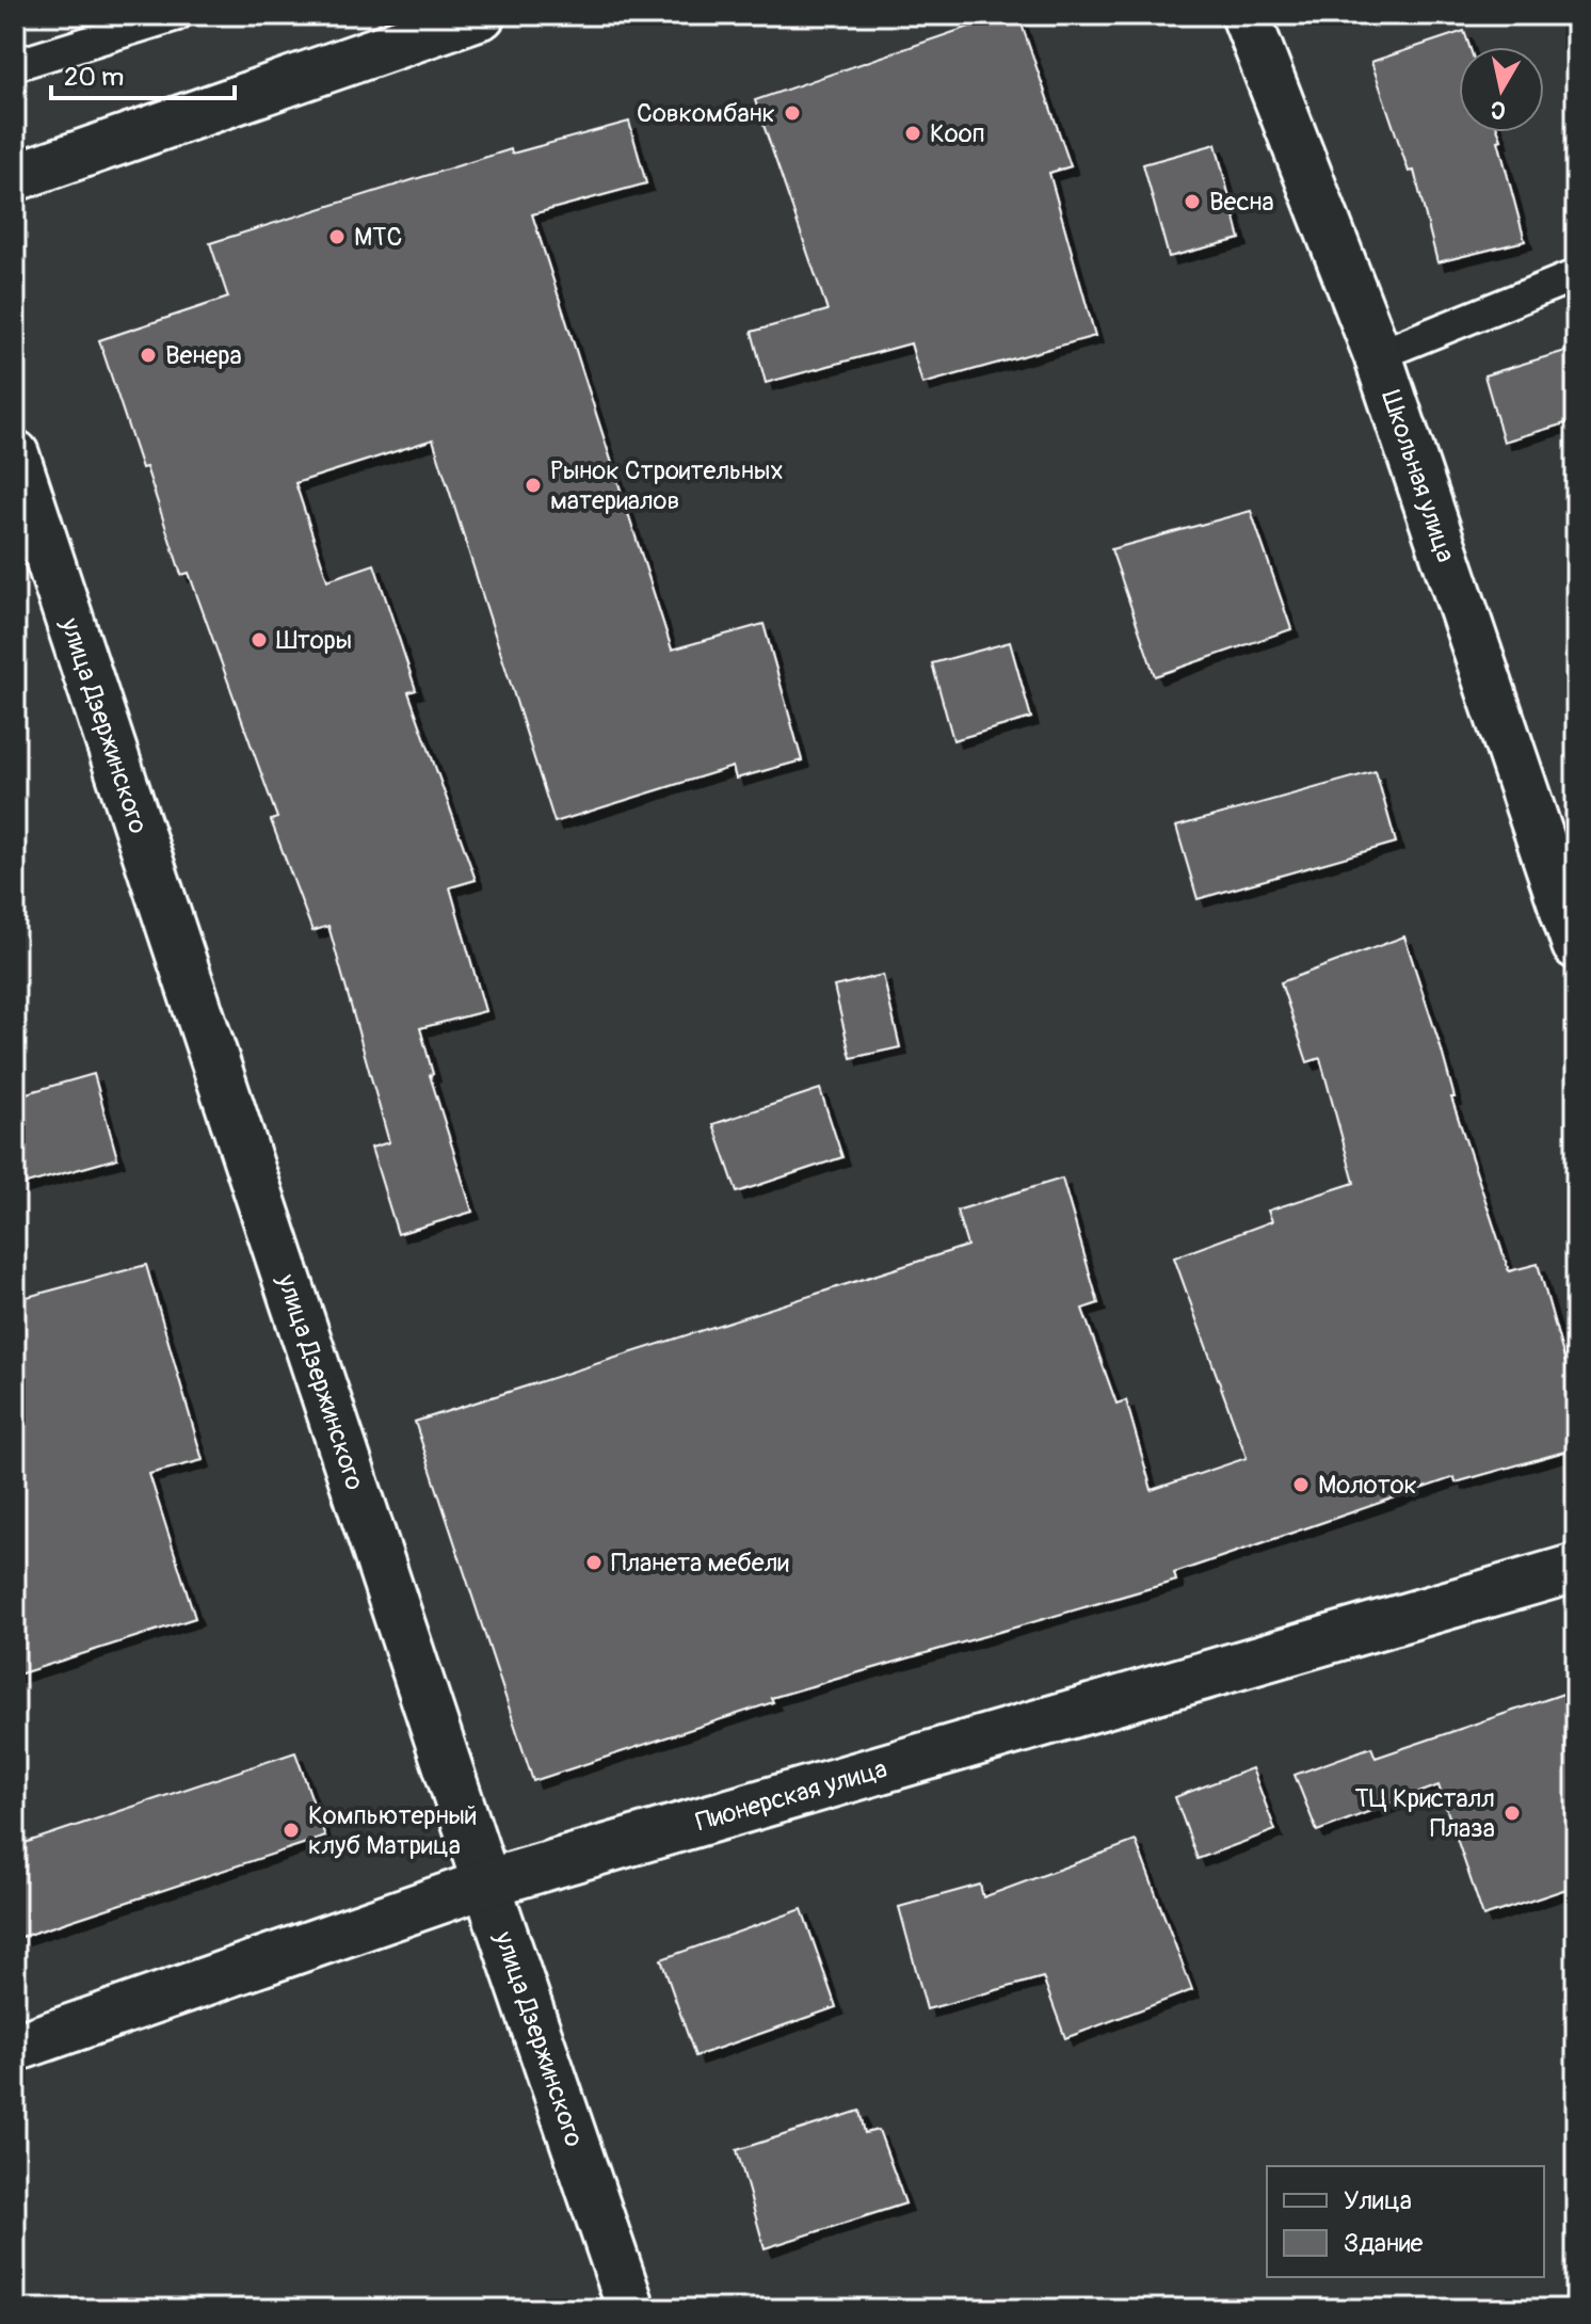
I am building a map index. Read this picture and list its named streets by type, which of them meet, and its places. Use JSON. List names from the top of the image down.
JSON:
{
  "streets": {
    "street": ["Школьная улица", "улица Дзержинского", "Пионерская улица"]
  },
  "crossings": [
    ["улица Дзержинского", "Пионерская улица"]
  ],
  "places": [
    "Совкомбанк",
    "Кооп",
    "Весна",
    "МТС",
    "Венера",
    "Рынок Строительных материалов",
    "Шторы",
    "Молоток",
    "Планета мебели",
    "ТЦ Кристалл Плаза",
    "Компьютерный клуб Матрица"
  ],
  "legend": ["Улица", "Здание"],
  "scale_bar": "20 m",
  "north": "bottom"
}
